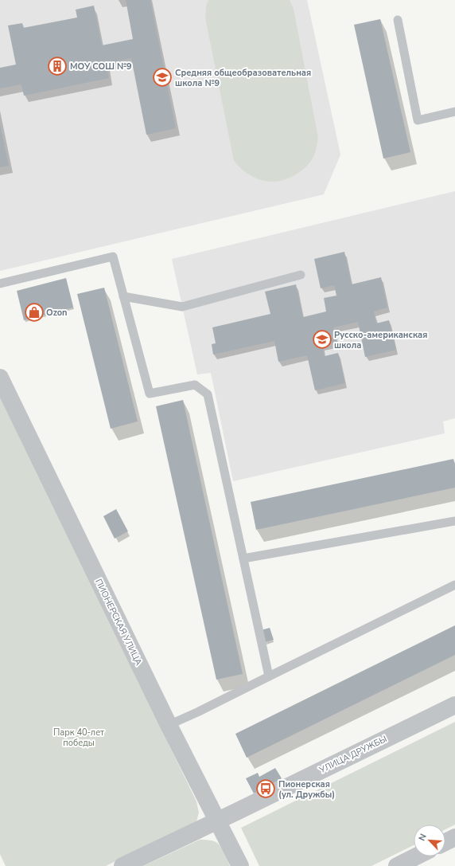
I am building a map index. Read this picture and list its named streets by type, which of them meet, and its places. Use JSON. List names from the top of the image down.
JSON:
{
  "streets": {
    "street": ["ПИОНЕРСКАЯ УЛИЦА", "УЛИЦА ДРУЖБЫ"]
  },
  "crossings": [
    ["ПИОНЕРСКАЯ УЛИЦА", "УЛИЦА ДРУЖБЫ"]
  ],
  "parks": ["Парк 40-лет победы"],
  "places": {
    "building": ["МОУ СОШ №9"],
    "school or university": ["Средняя общеобразовательная школа №9", "Русско-американская школа"],
    "shop": ["Ozon"],
    "bus stop": ["Пионерская (ул. Дружбы)"]
  },
  "north": "top left"
}
